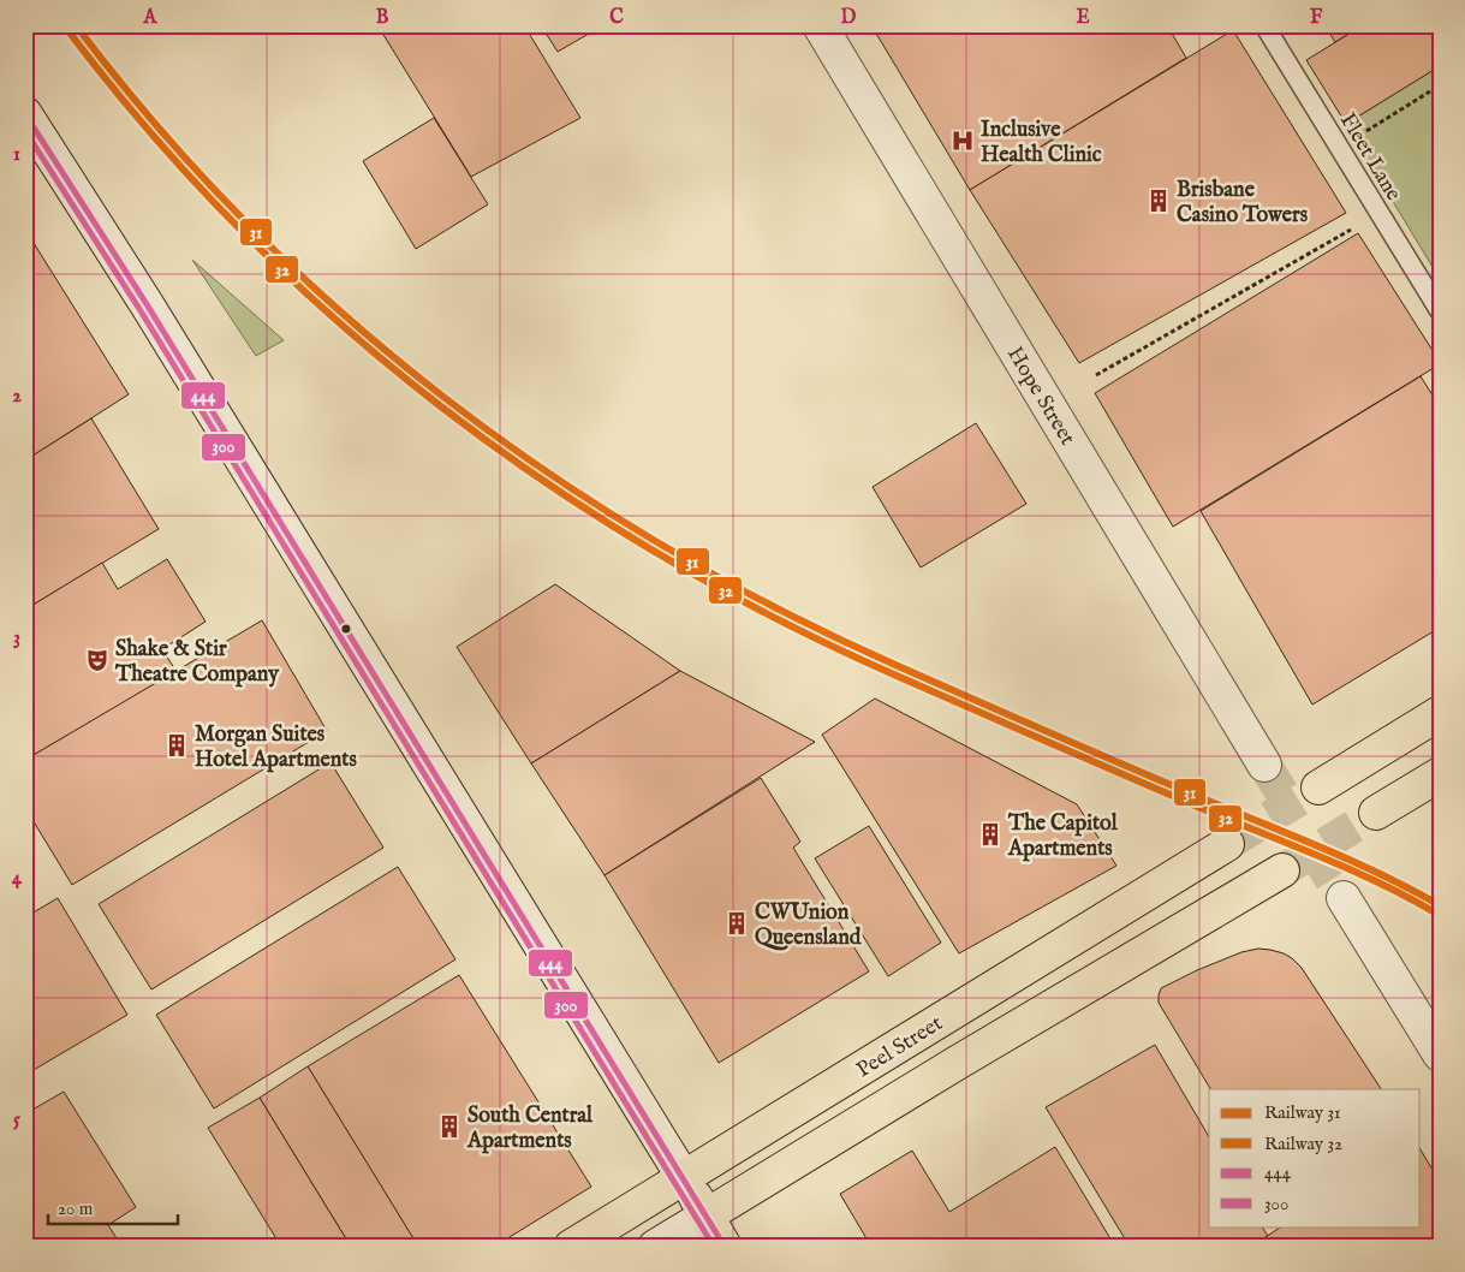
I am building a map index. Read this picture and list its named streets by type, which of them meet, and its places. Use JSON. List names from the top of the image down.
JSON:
{
  "streets": {
    "main road": ["Hope Street", "Peel Street"],
    "lane": ["Fleet Lane"]
  },
  "places": {
    "hospital": ["Inclusive Health Clinic"],
    "building": [
      "Brisbane Casino Towers",
      "Morgan Suites Hotel Apartments",
      "The Capitol Apartments",
      "CWUnion Queensland",
      "South Central Apartments"
    ],
    "theatre": ["Shake & Stir Theatre Company"]
  },
  "lines": [
    "rail line 31",
    "rail line 32",
    "transit line 444",
    "transit line 300"
  ],
  "legend": [
    "Railway 31",
    "Railway 32",
    "444",
    "300"
  ],
  "scale_bar": "20 m",
  "grid": {
    "columns": [
      "A",
      "B",
      "C",
      "D",
      "E",
      "F"
    ],
    "rows": [
      "1",
      "2",
      "3",
      "4",
      "5"
    ]
  }
}
